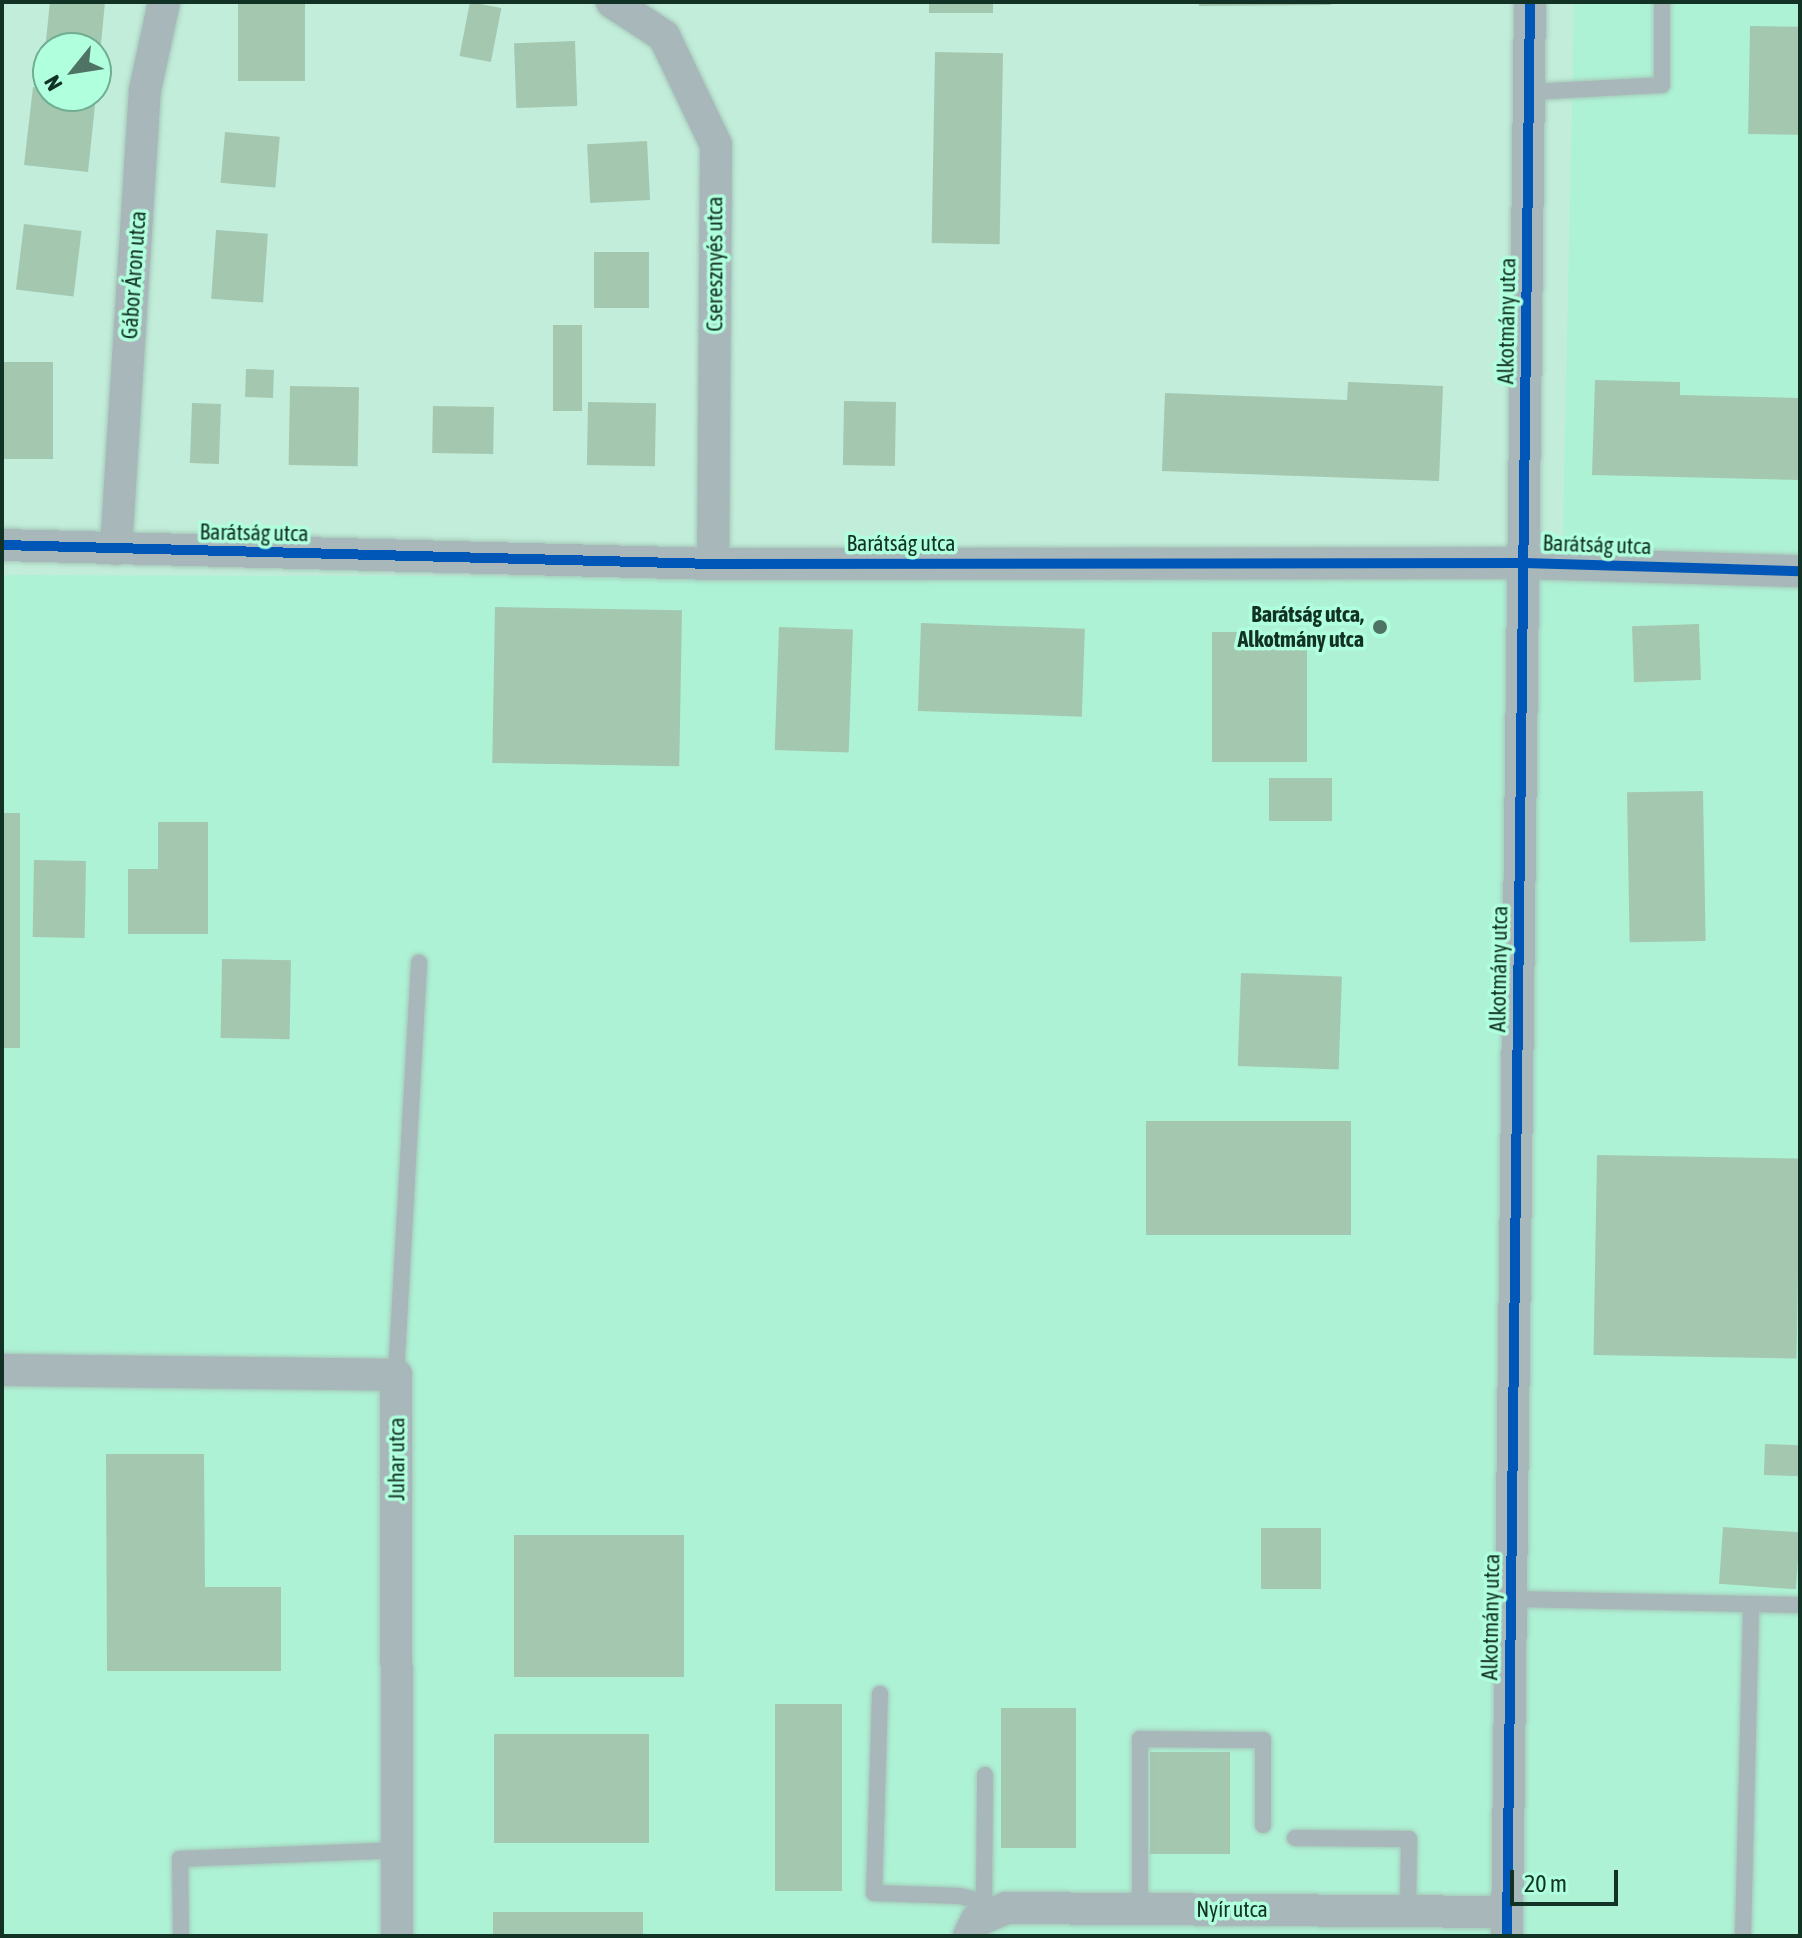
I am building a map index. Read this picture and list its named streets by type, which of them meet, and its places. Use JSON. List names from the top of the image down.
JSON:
{
  "streets": {
    "street": [
      "Cseresznyés utca",
      "Gábor Áron utca",
      "Alkotmány utca",
      "Barátság utca",
      "Juhar utca",
      "Nyír utca"
    ]
  },
  "crossings": [
    ["Cseresznyés utca", "Barátság utca"],
    ["Gábor Áron utca", "Barátság utca"],
    ["Alkotmány utca", "Barátság utca"],
    ["Alkotmány utca", "Nyír utca"]
  ],
  "places": ["Barátság utca, Alkotmány utca"],
  "scale_bar": "20 m",
  "north": "bottom left"
}
